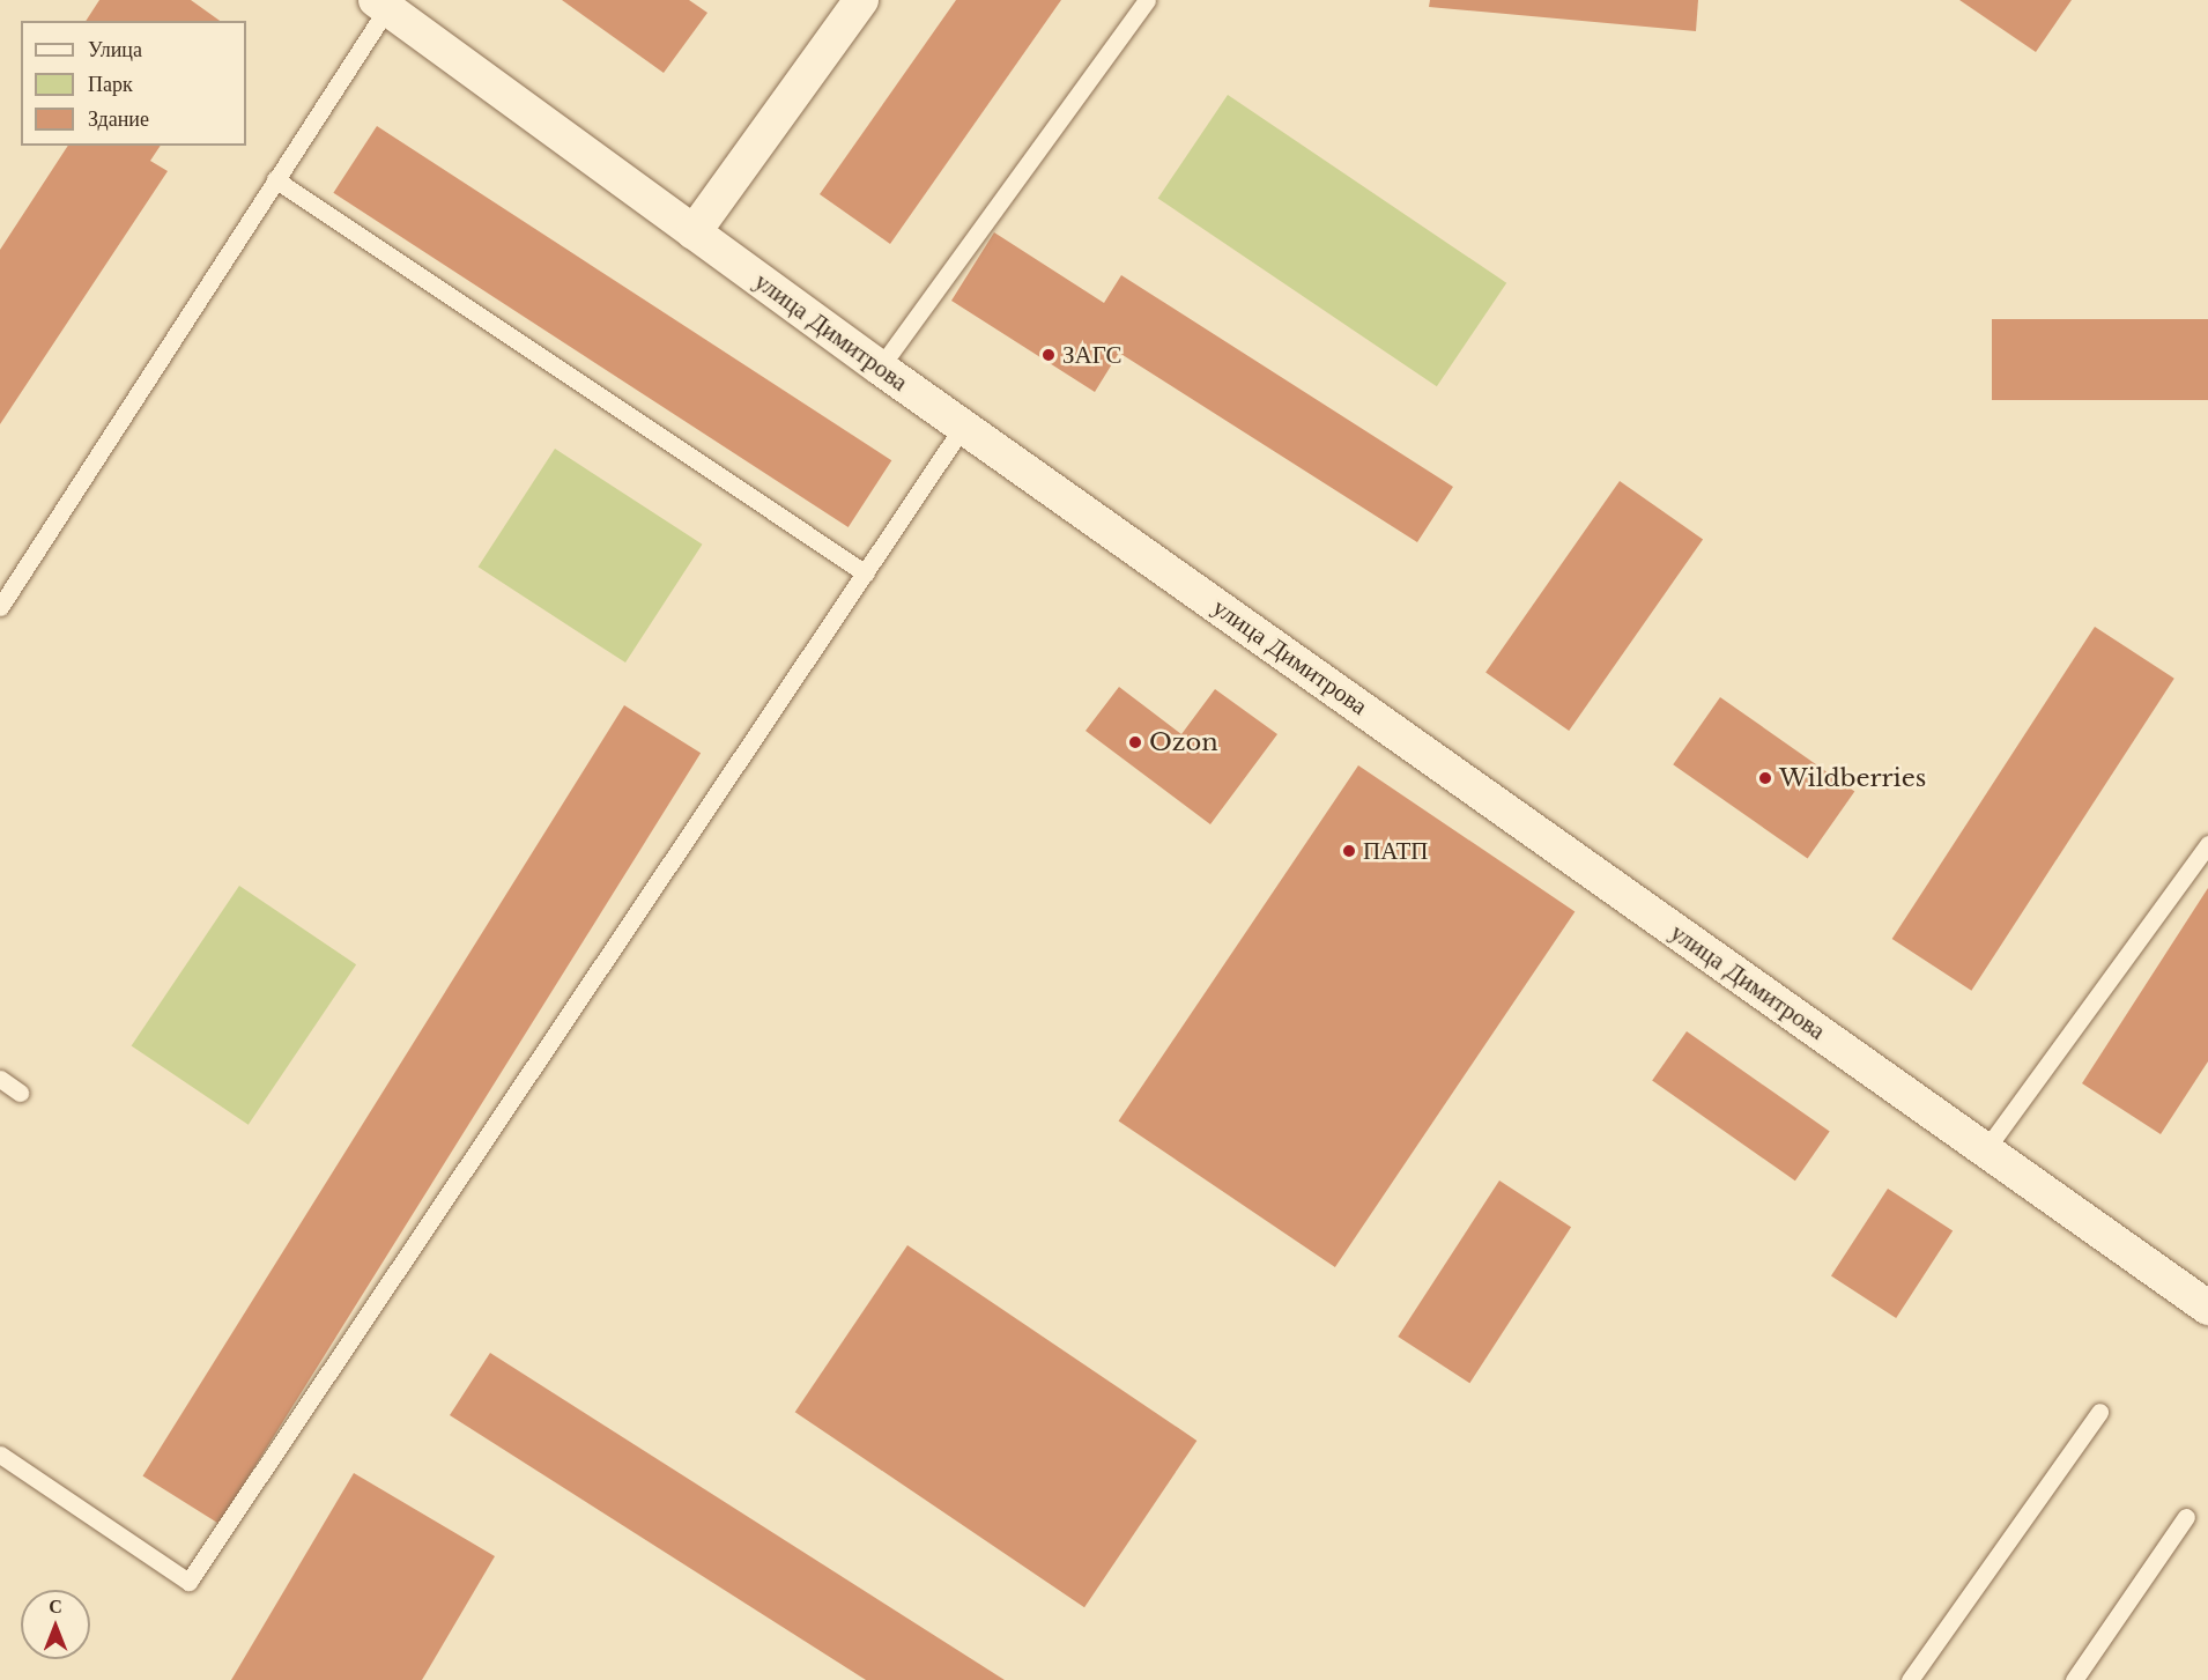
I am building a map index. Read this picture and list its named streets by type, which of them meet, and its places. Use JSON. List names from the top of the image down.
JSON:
{
  "streets": {
    "street": ["улица Димитрова"]
  },
  "places": [
    "ЗАГС",
    "Ozon",
    "Wildberries",
    "ПАТП"
  ],
  "legend": ["Улица", "Парк", "Здание"],
  "north": "top"
}
